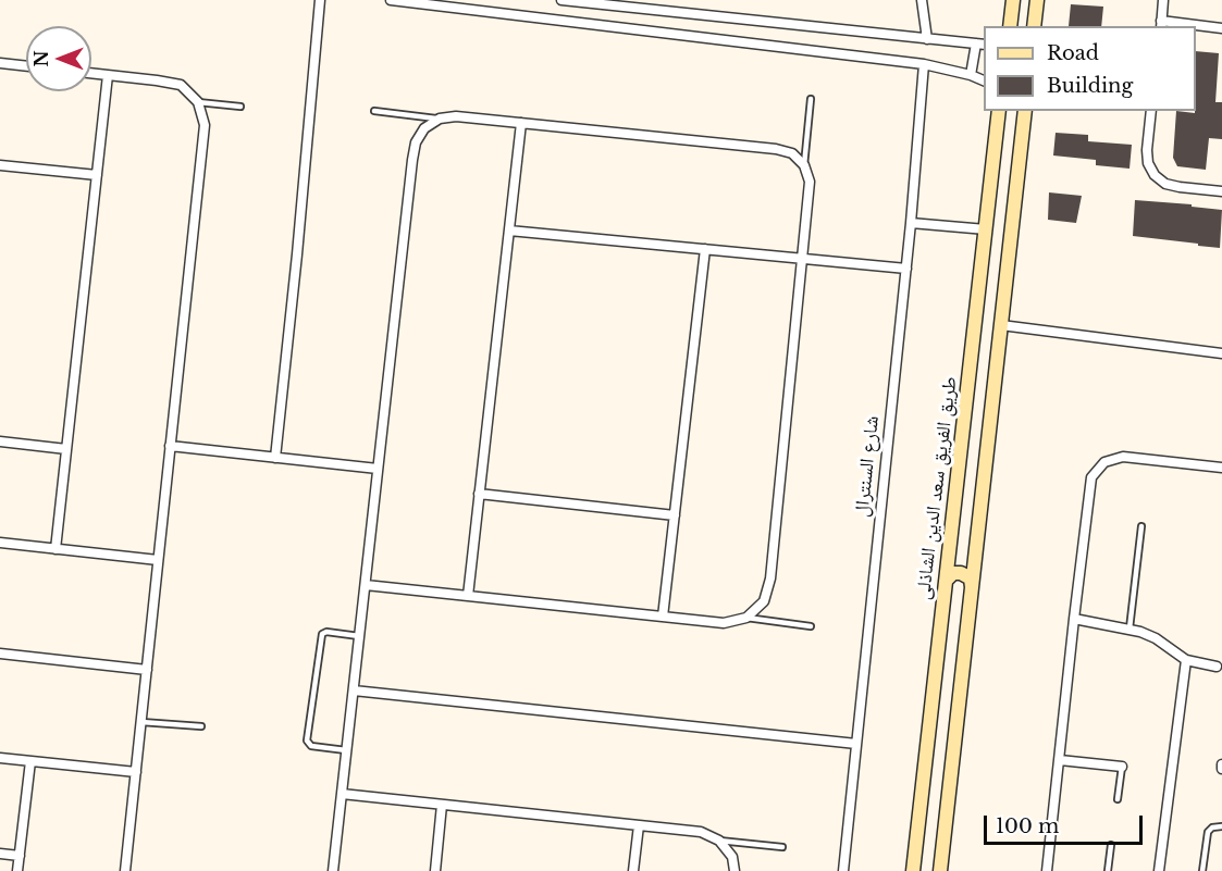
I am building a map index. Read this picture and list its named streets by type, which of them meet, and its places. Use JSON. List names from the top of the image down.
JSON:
{
  "streets": {
    "street": ["شارع السنترال", "طريق الفريق سعد الدين الشاذلى"]
  },
  "legend": ["Road", "Building"],
  "scale_bar": "100 m",
  "north": "left"
}
